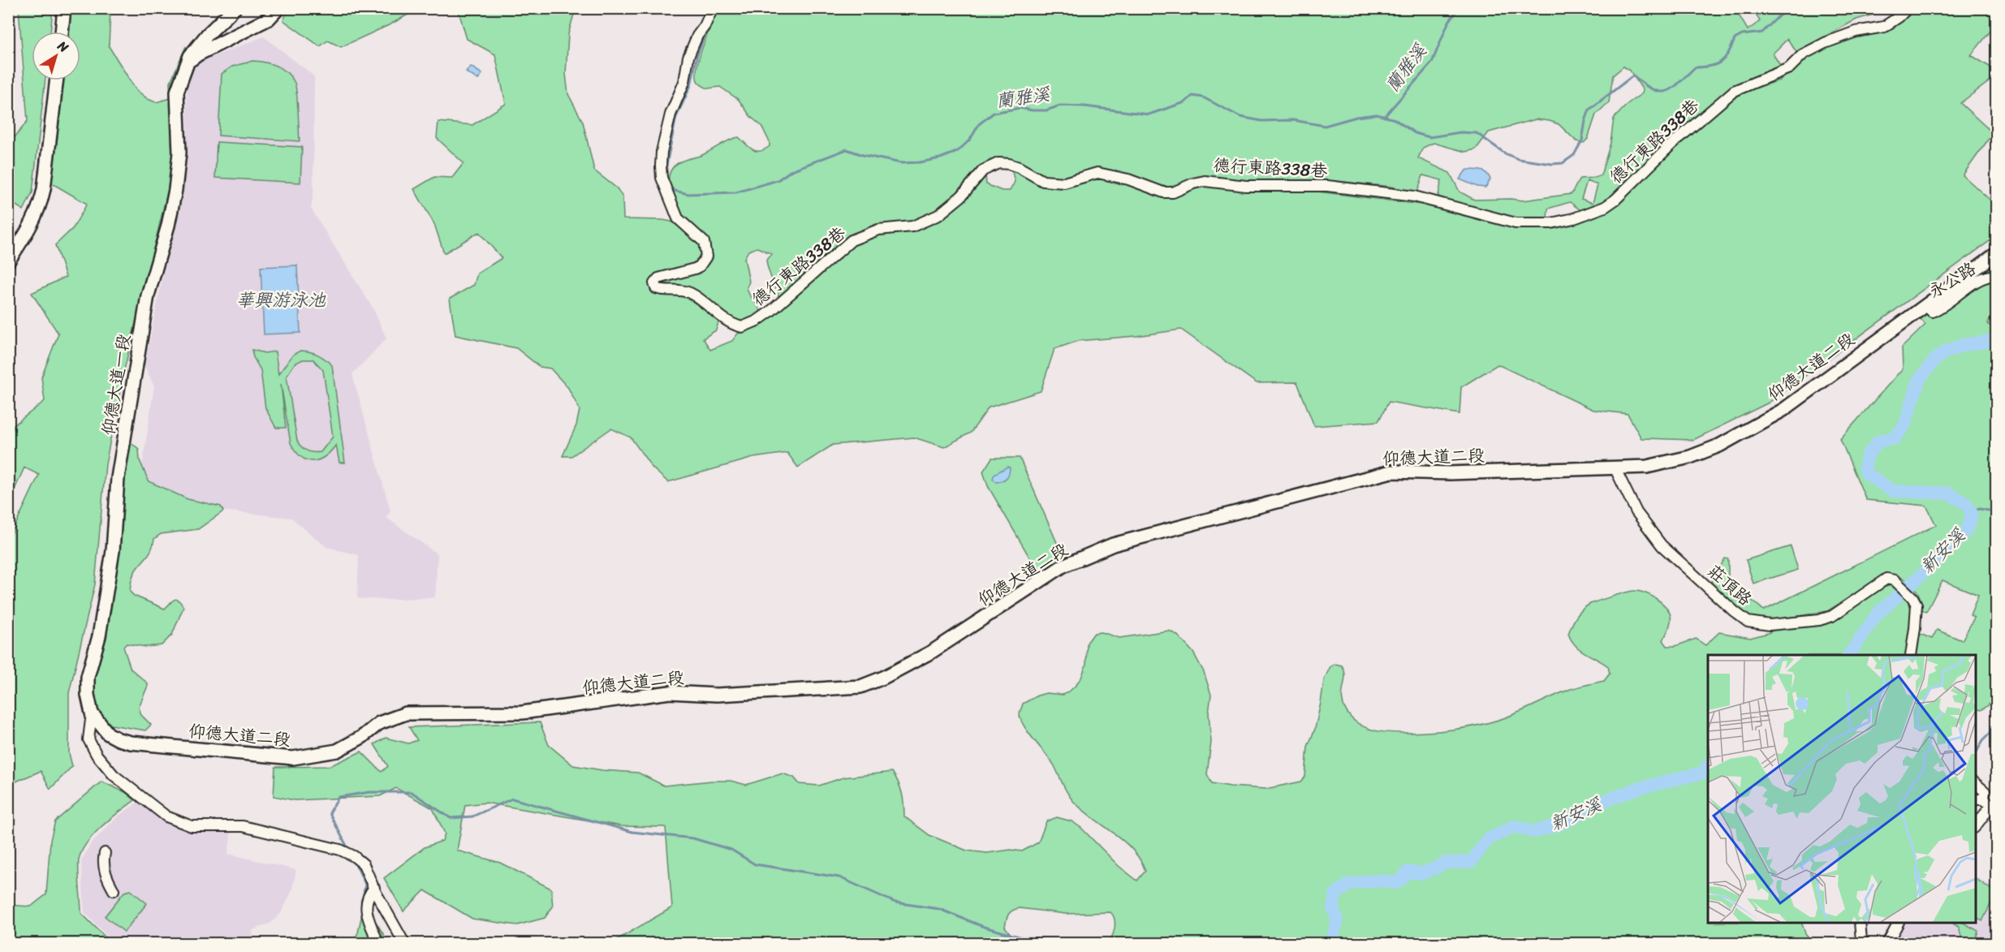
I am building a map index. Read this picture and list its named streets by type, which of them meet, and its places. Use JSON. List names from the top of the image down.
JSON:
{
  "streets": {
    "main road": ["仰德大道二段", "仰德大道一段"],
    "street": ["德行東路338巷", "永公路", "莊頂路"]
  },
  "crossings": [
    ["永公路", "仰德大道二段"],
    ["仰德大道二段", "仰德大道一段"],
    ["仰德大道二段", "莊頂路"]
  ],
  "water": ["蘭雅溪", "華興游泳池", "新安溪"],
  "north": "top right"
}
